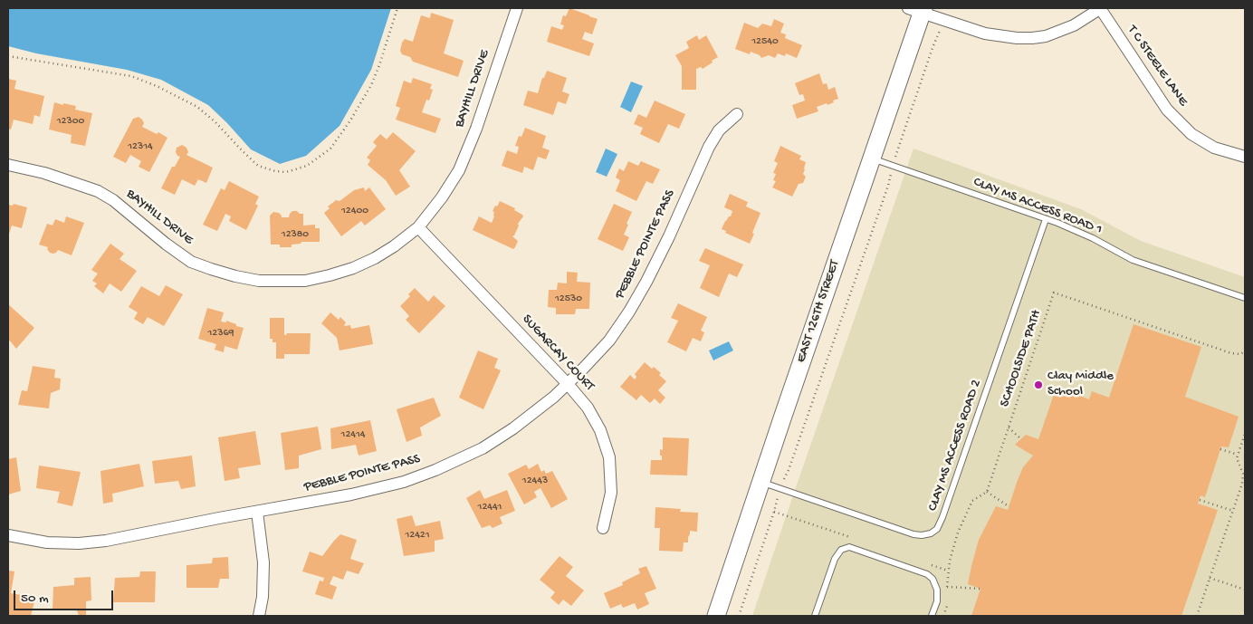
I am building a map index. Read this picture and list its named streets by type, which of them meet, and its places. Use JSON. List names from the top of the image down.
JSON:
{
  "streets": {
    "street": [
      "T C STEELE LANE",
      "BAYHILL DRIVE",
      "PEBBLE POINTE PASS",
      "EAST 126TH STREET",
      "SUGARCAY COURT"
    ],
    "lane": ["CLAY MS ACCESS ROAD 1", "CLAY MS ACCESS ROAD 2"],
    "path": ["SCHOOLSIDE PATH"]
  },
  "crossings": [
    ["BAYHILL DRIVE", "SUGARCAY COURT"],
    ["CLAY MS ACCESS ROAD 1", "EAST 126TH STREET"],
    ["CLAY MS ACCESS ROAD 1", "CLAY MS ACCESS ROAD 2"],
    ["PEBBLE POINTE PASS", "SUGARCAY COURT"],
    ["EAST 126TH STREET", "CLAY MS ACCESS ROAD 2"]
  ],
  "places": ["Clay Middle School"],
  "house_numbers": [
    "12540",
    "12300",
    "12314",
    "12400",
    "12380",
    "12530",
    "12369",
    "12414",
    "12443",
    "12441",
    "12421"
  ],
  "scale_bar": "50 m"
}
